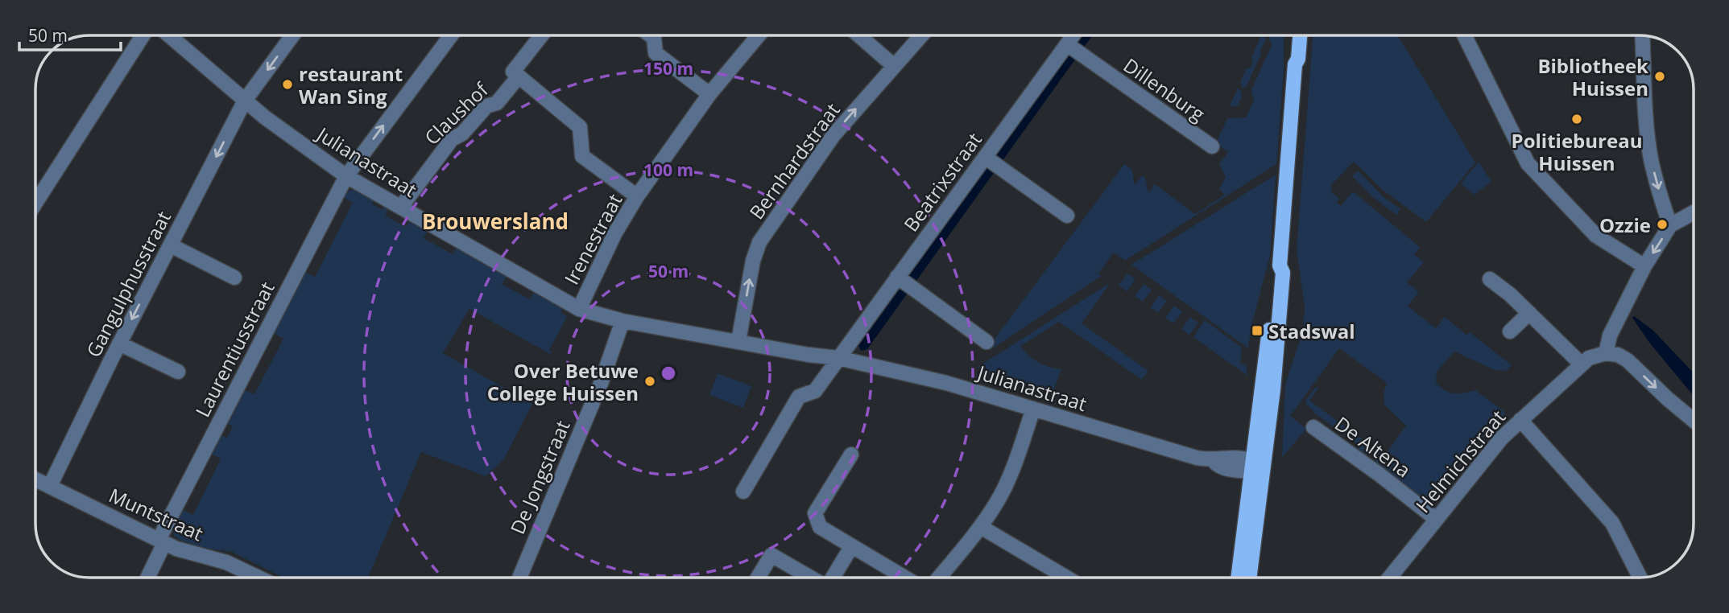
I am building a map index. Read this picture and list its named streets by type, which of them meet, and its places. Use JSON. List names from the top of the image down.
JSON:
{
  "streets": {
    "street": [
      "Dillenburg",
      "Claushof",
      "Bernhardstraat",
      "Julianastraat",
      "Beatrixstraat",
      "Irenestraat",
      "Gangulphusstraat",
      "Laurentiusstraat",
      "De Altena",
      "Helmichstraat",
      "De Jongstraat",
      "Muntstraat"
    ]
  },
  "crossings": [
    ["Dillenburg", "Beatrixstraat"],
    ["Claushof", "Julianastraat"],
    ["Bernhardstraat", "Julianastraat"],
    ["Julianastraat", "Beatrixstraat"],
    ["Julianastraat", "Irenestraat"],
    ["Julianastraat", "Gangulphusstraat"],
    ["Julianastraat", "Laurentiusstraat"],
    ["Julianastraat", "De Jongstraat"],
    ["Gangulphusstraat", "Muntstraat"],
    ["Laurentiusstraat", "Muntstraat"],
    ["De Altena", "Helmichstraat"]
  ],
  "one_way": ["Bernhardstraat", "Gangulphusstraat"],
  "districts": ["Brouwersland"],
  "places": {
    "other": [
      "Bibliotheek Huissen",
      "restaurant Wan Sing",
      "Politiebureau Huissen",
      "Ozzie",
      "Over Betuwe College Huissen"
    ],
    "transit": ["Stadswal"]
  },
  "scale_bar": "50 m",
  "rings": ["150 m", "100 m", "50 m"]
}
